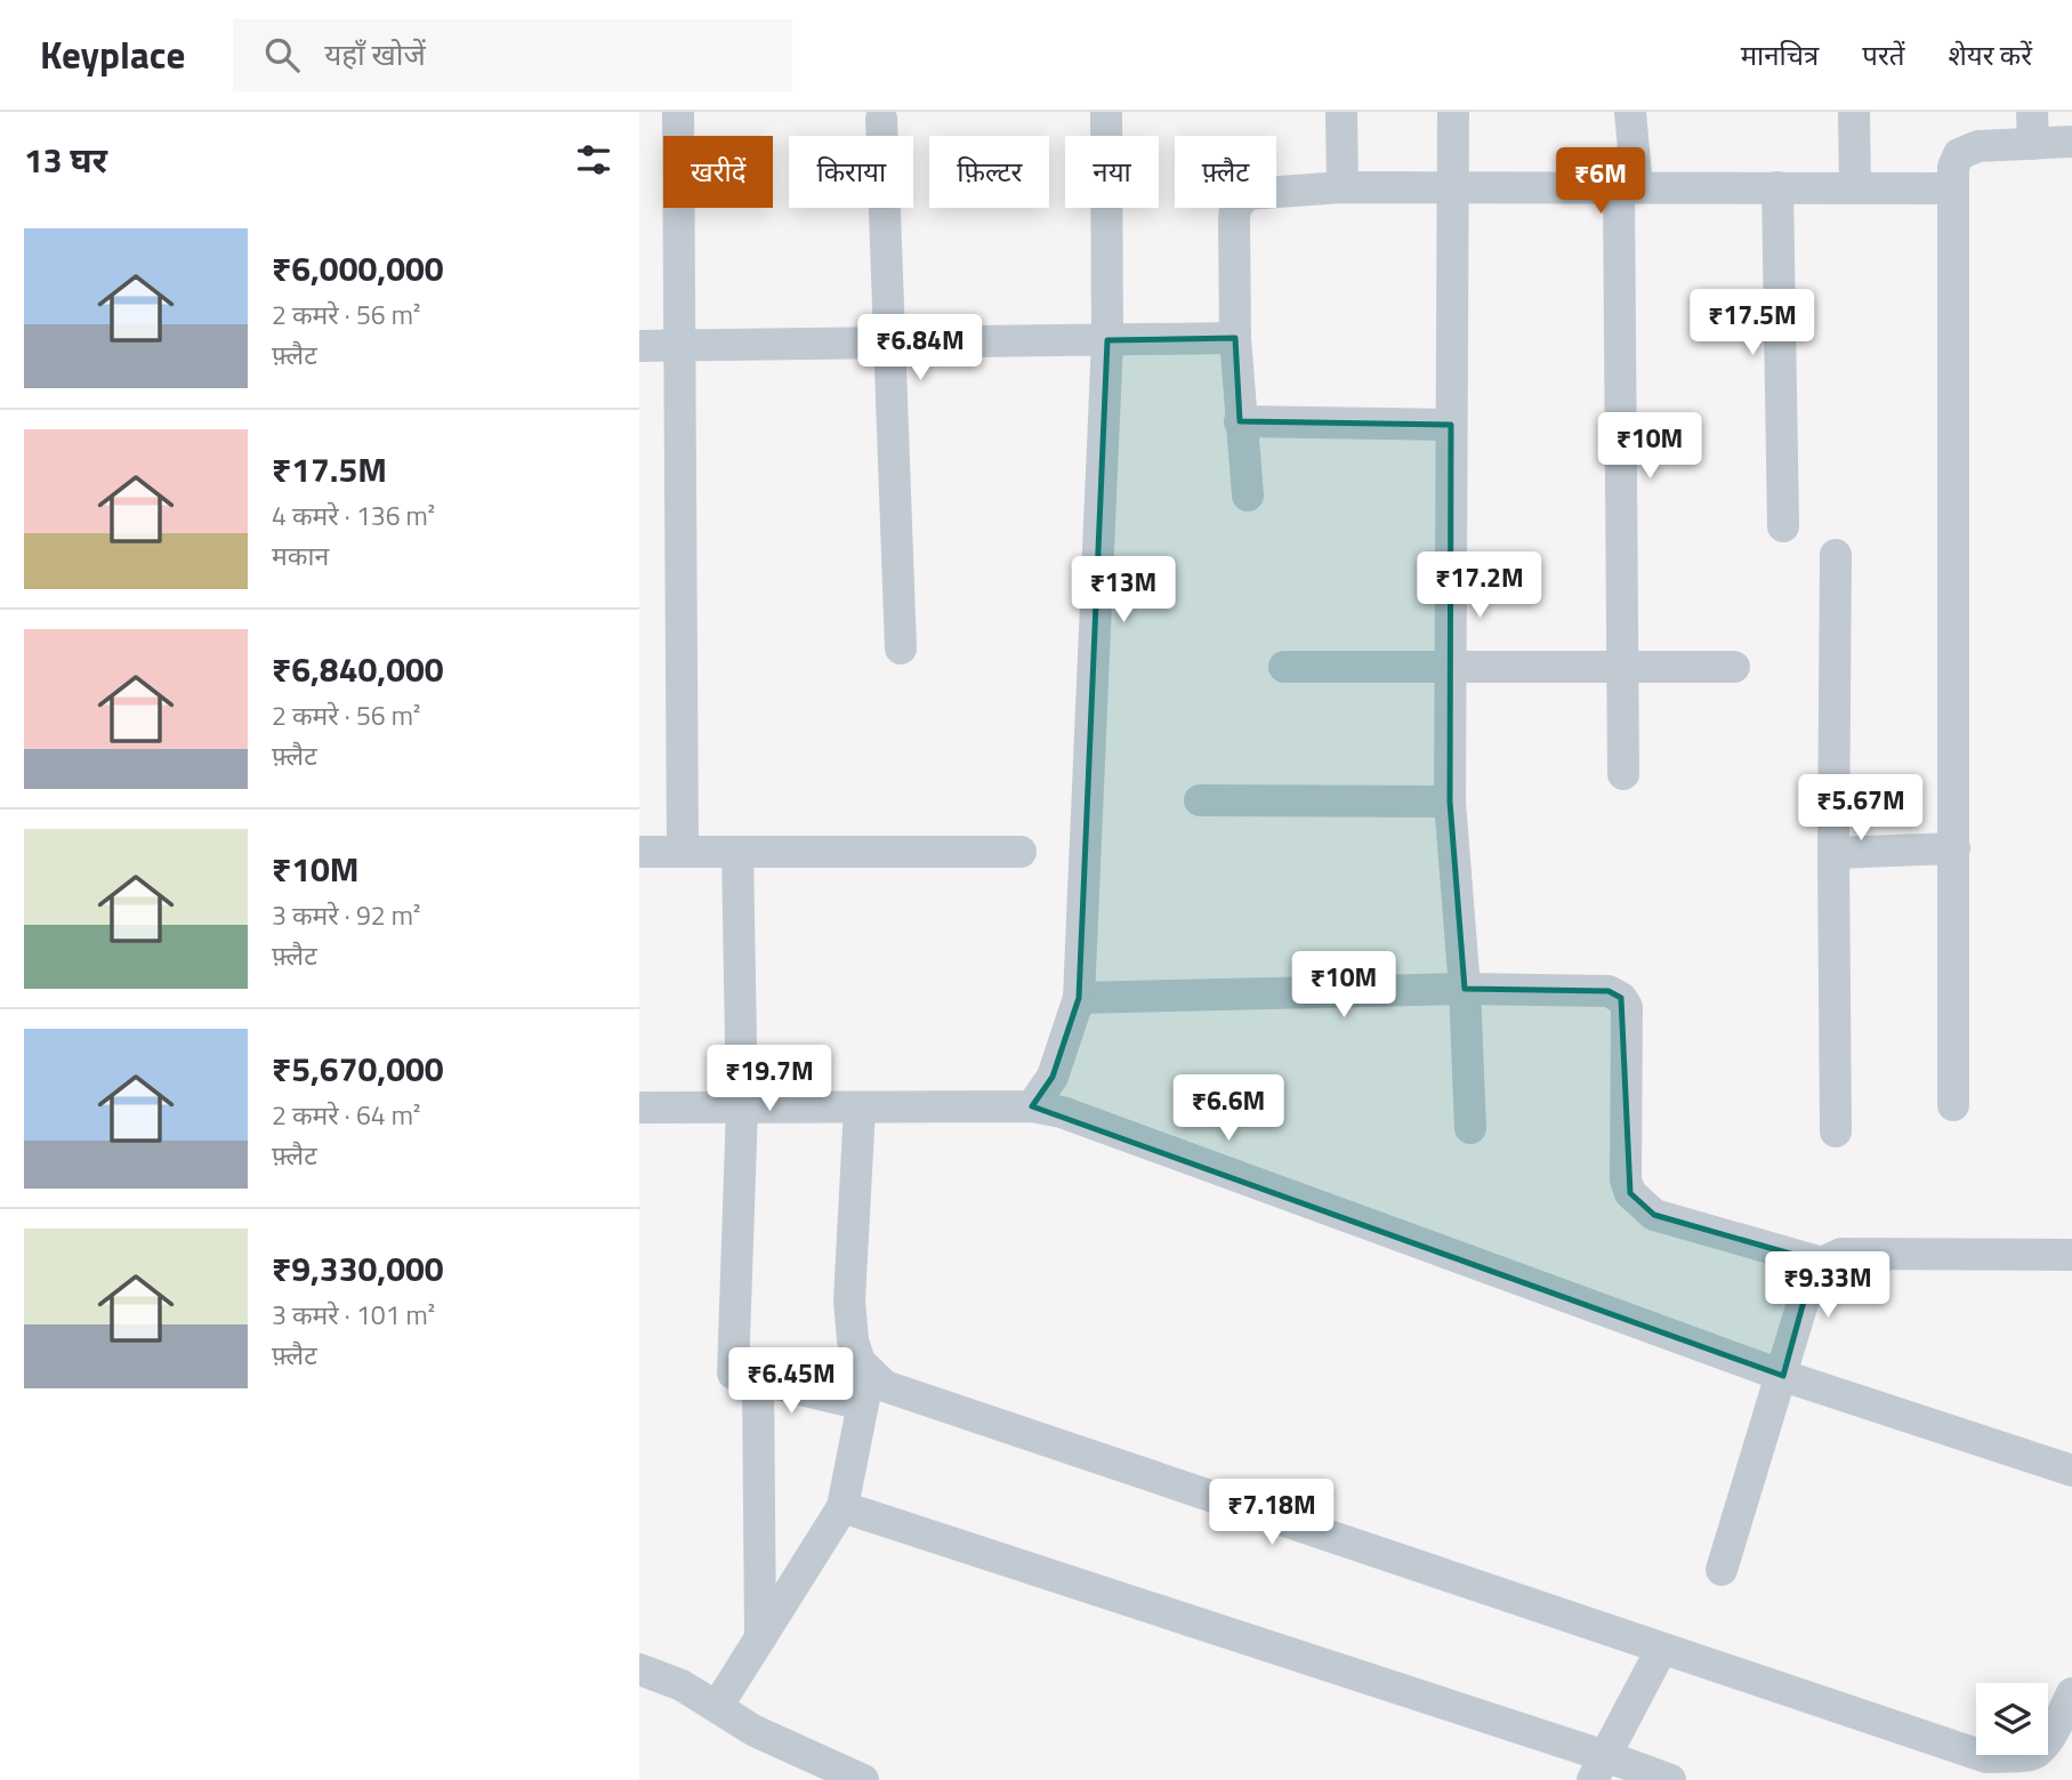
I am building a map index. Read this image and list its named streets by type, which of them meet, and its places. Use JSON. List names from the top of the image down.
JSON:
{
  "page": {
    "header": "Keyplace",
    "search": "यहाँ खोजें",
    "nav": ["मानचित्र", "परतें", "शेयर करें"],
    "heading": "13 घर",
    "chip": [
      "खरीदें",
      "किराया",
      "फ़िल्टर",
      "नया",
      "फ़्लैट"
    ],
    "price": [
      "₹6M",
      "₹17.5M",
      "₹6.84M",
      "₹10M",
      "₹17.2M",
      "₹13M",
      "₹5.67M",
      "₹10M",
      "₹19.7M",
      "₹6.6M",
      "₹9.33M",
      "₹6.45M",
      "₹7.18M"
    ],
    "list": [
      {
        "name": "₹6,000,000",
        "note": "2 कमरे · 56 m² · फ़्लैट"
      },
      {
        "name": "₹17.5M",
        "note": "4 कमरे · 136 m² · मकान"
      },
      {
        "name": "₹6,840,000",
        "note": "2 कमरे · 56 m² · फ़्लैट"
      },
      {
        "name": "₹10M",
        "note": "3 कमरे · 92 m² · फ़्लैट"
      },
      {
        "name": "₹5,670,000",
        "note": "2 कमरे · 64 m² · फ़्लैट"
      },
      {
        "name": "₹9,330,000",
        "note": "3 कमरे · 101 m² · फ़्लैट"
      }
    ]
  }
}
